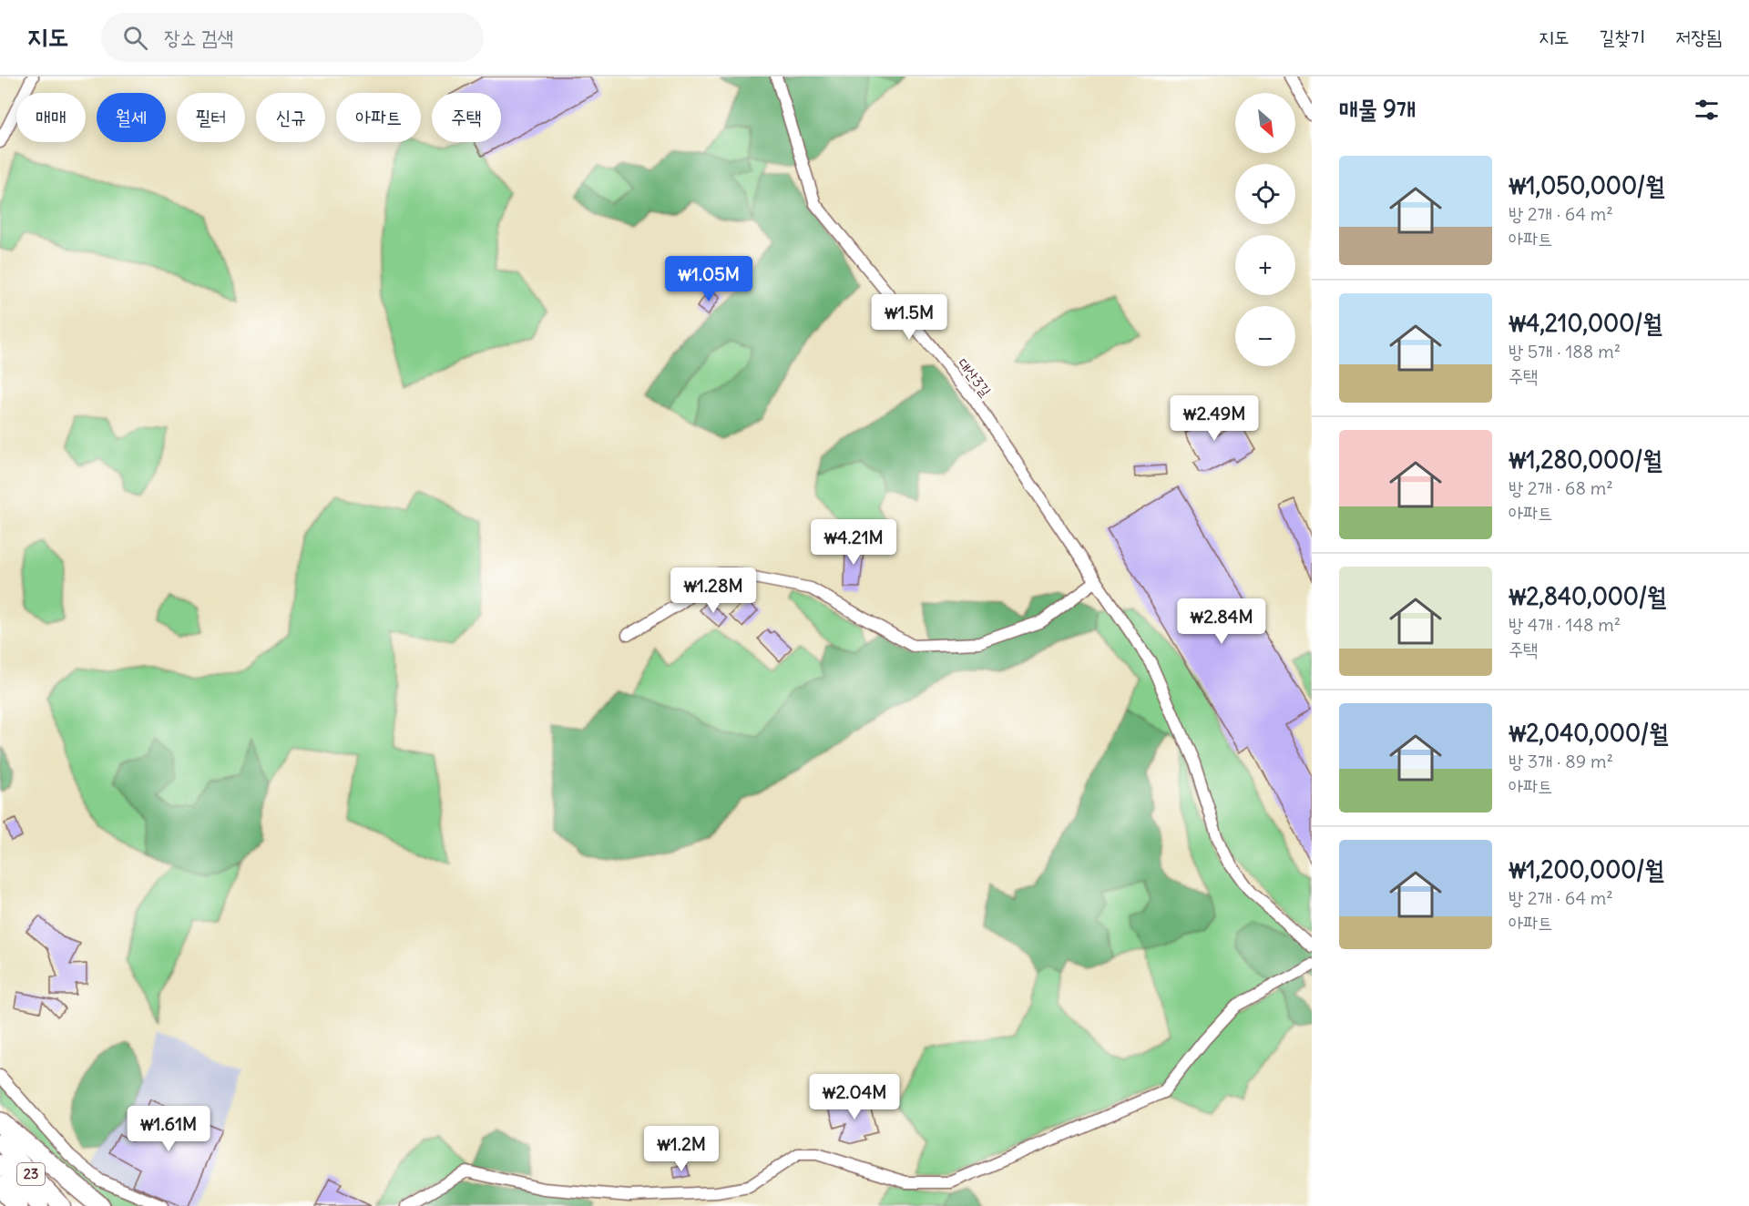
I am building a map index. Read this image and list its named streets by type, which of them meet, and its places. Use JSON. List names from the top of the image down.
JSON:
{
  "streets": {
    "main road": ["23"],
    "street": ["대산3길"]
  },
  "north": "bottom right",
  "page": {
    "header": "지도",
    "search": "장소 검색",
    "nav": ["지도", "길찾기", "저장됨"],
    "heading": "매물 9개",
    "map_buttons": ["+", "−"],
    "chip": [
      "매매",
      "월세",
      "필터",
      "신규",
      "아파트",
      "주택"
    ],
    "list": [
      {
        "name": "₩1,050,000/월",
        "note": "방 2개 · 64 m² · 아파트"
      },
      {
        "name": "₩4,210,000/월",
        "note": "방 5개 · 188 m² · 주택"
      },
      {
        "name": "₩1,280,000/월",
        "note": "방 2개 · 68 m² · 아파트"
      },
      {
        "name": "₩2,840,000/월",
        "note": "방 4개 · 148 m² · 주택"
      },
      {
        "name": "₩2,040,000/월",
        "note": "방 3개 · 89 m² · 아파트"
      },
      {
        "name": "₩1,200,000/월",
        "note": "방 2개 · 64 m² · 아파트"
      }
    ],
    "price": [
      "₩1.05M",
      "₩1.5M",
      "₩2.49M",
      "₩4.21M",
      "₩1.28M",
      "₩2.84M",
      "₩2.04M",
      "₩1.61M",
      "₩1.2M"
    ]
  }
}
